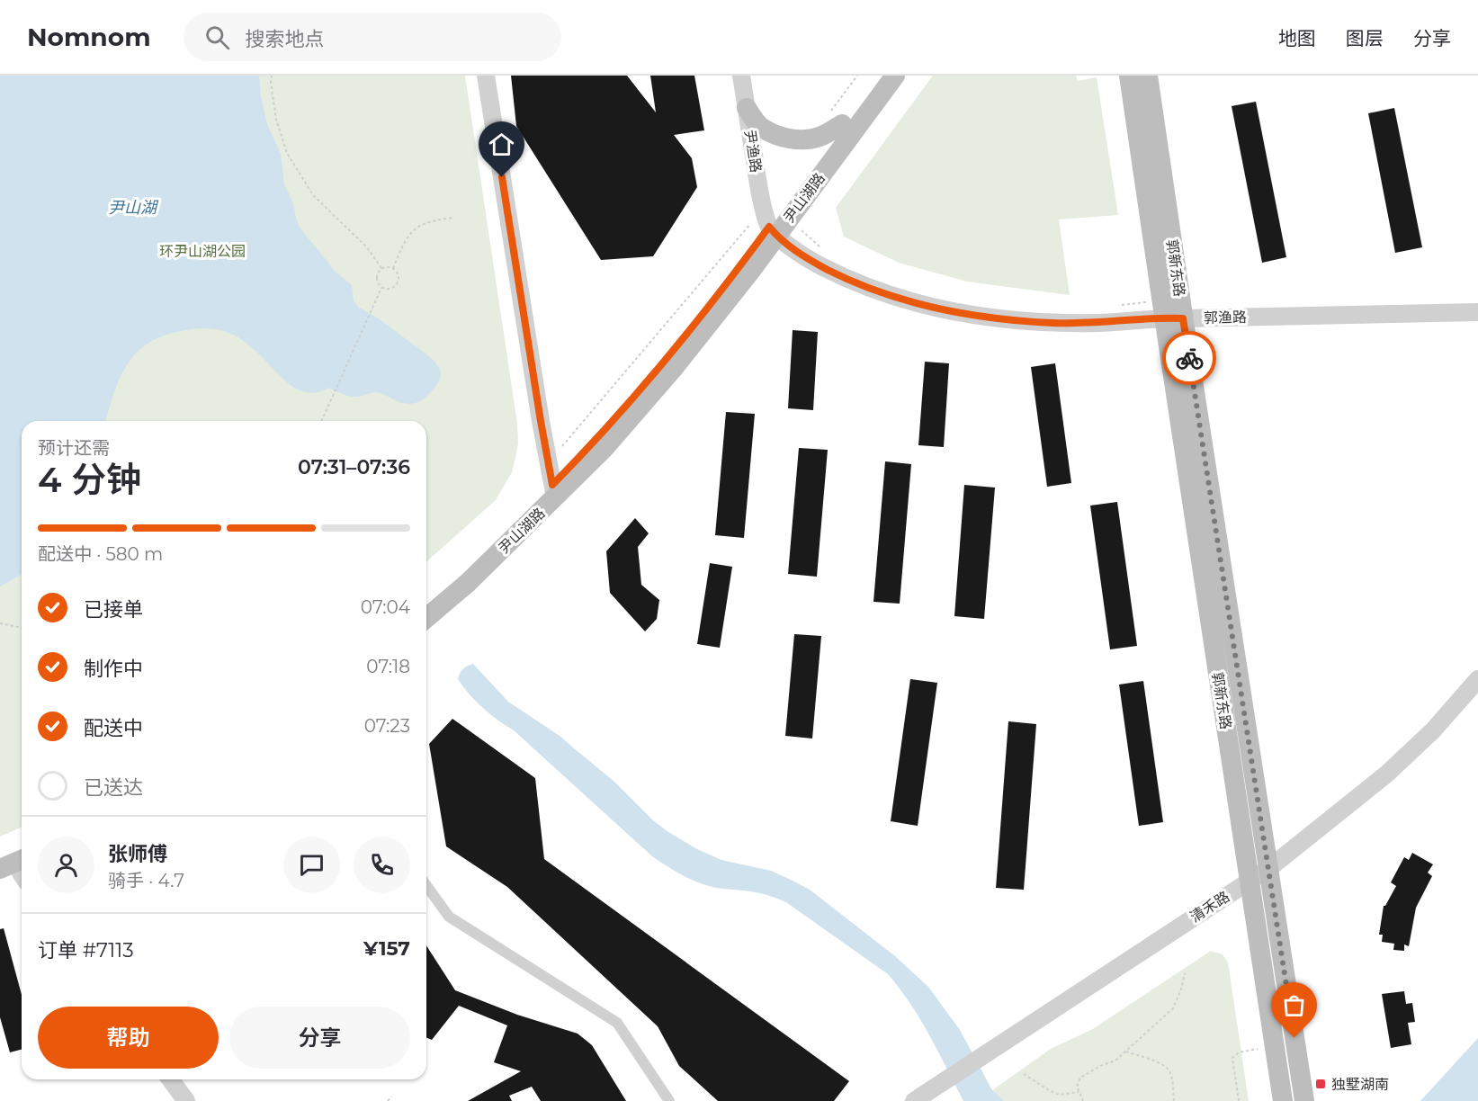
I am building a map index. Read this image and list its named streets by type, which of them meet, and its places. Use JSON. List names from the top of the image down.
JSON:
{
  "streets": {
    "main road": ["尹山湖路", "郭新东路"],
    "street": ["尹渔路", "郭渔路", "清禾路"]
  },
  "crossings": [
    ["尹渔路", "尹山湖路"],
    ["尹渔路", "郭渔路"],
    ["尹山湖路", "郭渔路"],
    ["郭新东路", "郭渔路"],
    ["郭新东路", "清禾路"]
  ],
  "water": ["尹山湖"],
  "parks": ["环尹山湖公园"],
  "places": {
    "transit": ["独墅湖南"]
  },
  "page": {
    "header": "Nomnom",
    "search": "搜索地点",
    "nav": ["地图", "图层", "分享"],
    "heading": ["4 分钟", "预计还需", "07:31–07:36"],
    "panel": [
      "张师傅",
      "骑手 · 4.7",
      "订单 #7113",
      "¥157"
    ],
    "bar": "配送中 · 580 m",
    "list": [
      ["已接单", "07:04"],
      ["制作中", "07:18"],
      ["配送中", "07:23"],
      "已送达"
    ],
    "buttons": ["帮助", "分享"]
  }
}
